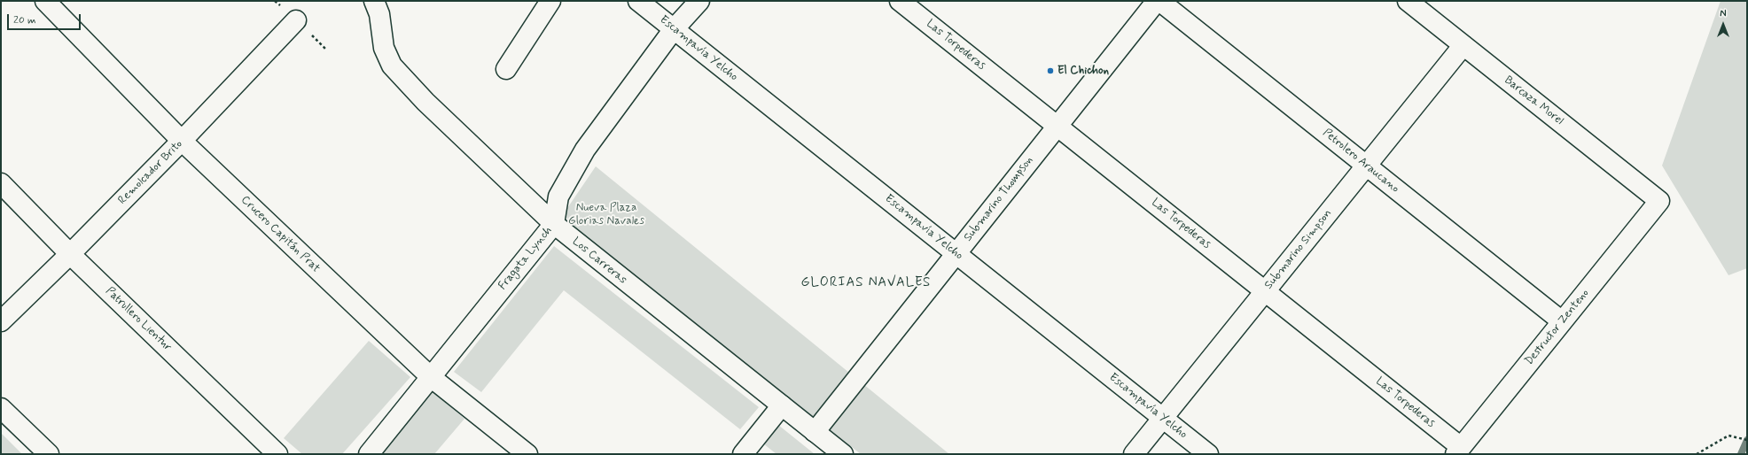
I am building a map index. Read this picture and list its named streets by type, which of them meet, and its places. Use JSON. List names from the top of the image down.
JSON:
{
  "streets": {
    "street": [
      "Las Torpederas",
      "Escampavía Yelcho",
      "Barcaza Morel",
      "Petrolero Araucano",
      "Remolcador Brito",
      "Submarino Thompson",
      "Crucero Capitán Prat",
      "Submarino Simpson",
      "Fragata Lynch",
      "Los Carreras",
      "Patrullero Lientur",
      "Destructor Zenteno"
    ]
  },
  "crossings": [
    ["Las Torpederas", "Submarino Thompson"],
    ["Las Torpederas", "Submarino Simpson"],
    ["Las Torpederas", "Destructor Zenteno"],
    ["Escampavía Yelcho", "Submarino Thompson"],
    ["Escampavía Yelcho", "Submarino Simpson"],
    ["Escampavía Yelcho", "Fragata Lynch"],
    ["Barcaza Morel", "Submarino Simpson"],
    ["Barcaza Morel", "Destructor Zenteno"],
    ["Petrolero Araucano", "Submarino Thompson"],
    ["Petrolero Araucano", "Submarino Simpson"],
    ["Petrolero Araucano", "Destructor Zenteno"],
    ["Remolcador Brito", "Crucero Capitán Prat"],
    ["Remolcador Brito", "Patrullero Lientur"],
    ["Submarino Thompson", "Los Carreras"],
    ["Crucero Capitán Prat", "Fragata Lynch"],
    ["Fragata Lynch", "Los Carreras"]
  ],
  "districts": ["GLORIAS NAVALES"],
  "parks": ["Nueva Plaza Glorias Navales"],
  "places": ["El Chichon"],
  "scale_bar": "20 m",
  "north": "top"
}
